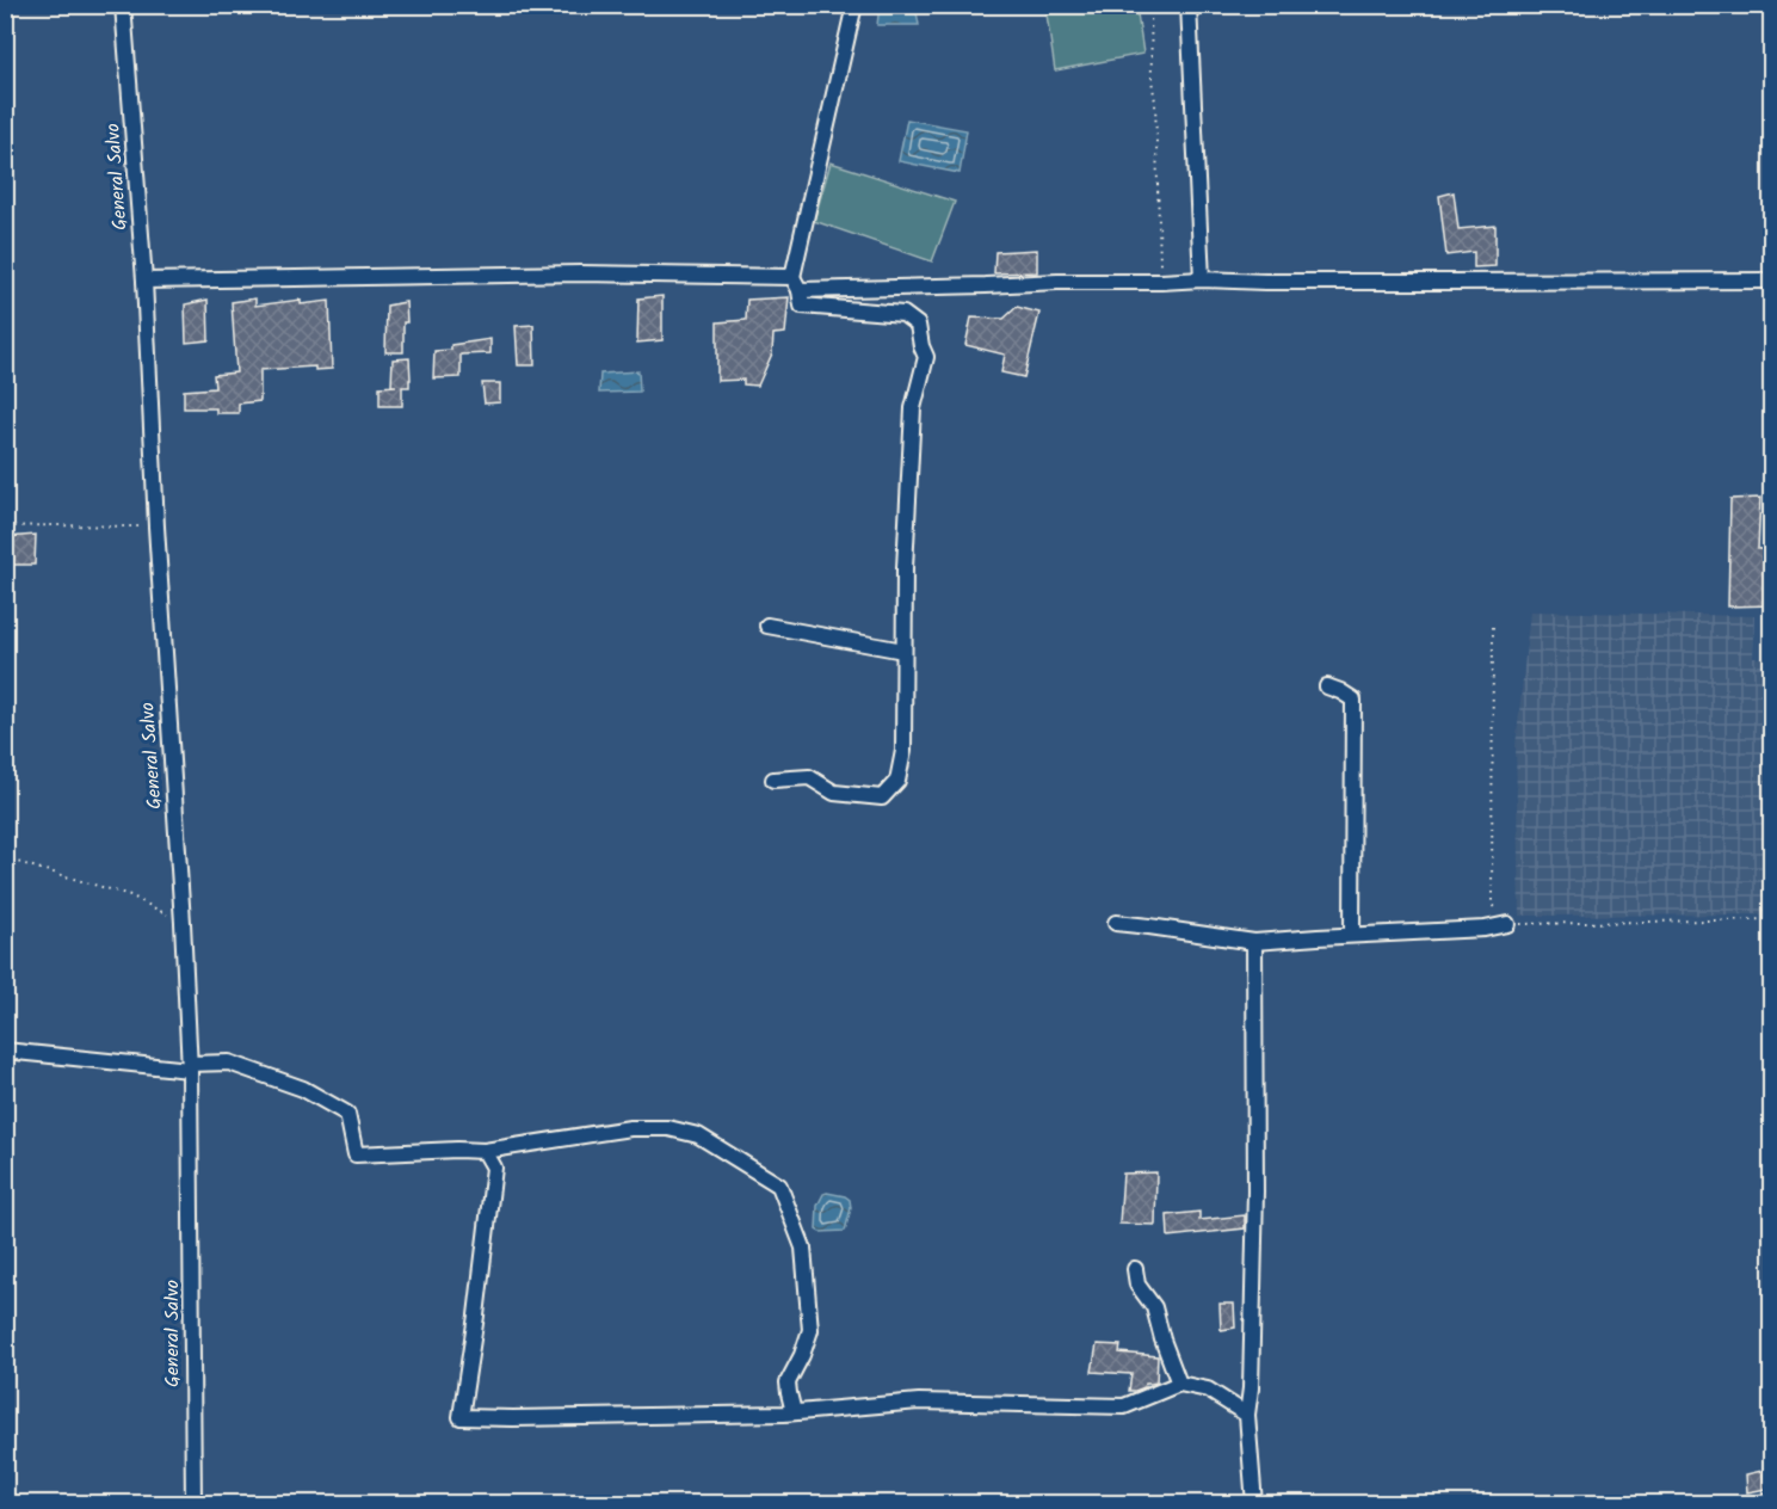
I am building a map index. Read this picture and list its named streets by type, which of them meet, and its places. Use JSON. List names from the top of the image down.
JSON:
{
  "streets": {
    "street": ["General Salvo"]
  }
}
